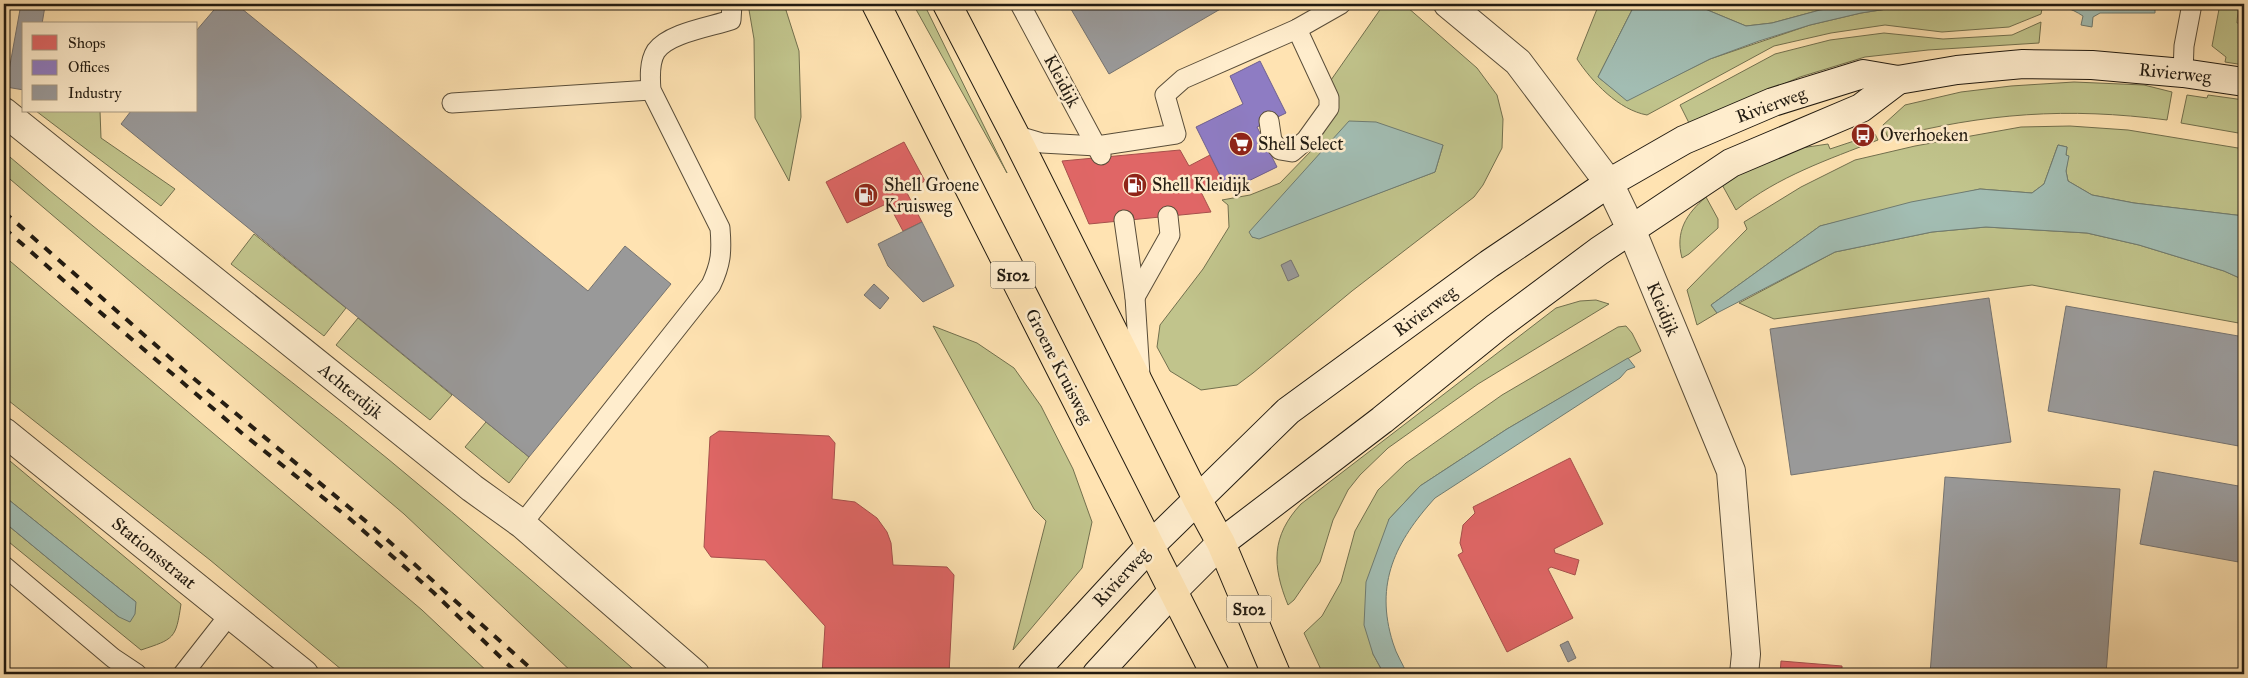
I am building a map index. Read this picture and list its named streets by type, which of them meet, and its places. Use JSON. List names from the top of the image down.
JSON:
{
  "streets": {
    "main road": ["S102", "Groene Kruisweg"],
    "street": [
      "Rivierweg",
      "Kleidijk",
      "Achterdijk",
      "Stationsstraat"
    ]
  },
  "crossings": [
    ["Rivierweg", "Kleidijk"],
    ["Rivierweg", "S102"],
    ["Rivierweg", "Groene Kruisweg"]
  ],
  "places": {
    "bus stop": ["Overhoeken"],
    "supermarket": ["Shell Select"],
    "fuel station": ["Shell Kleidijk", "Shell Groene Kruisweg"]
  },
  "legend": ["Shops", "Offices", "Industry"]
}
